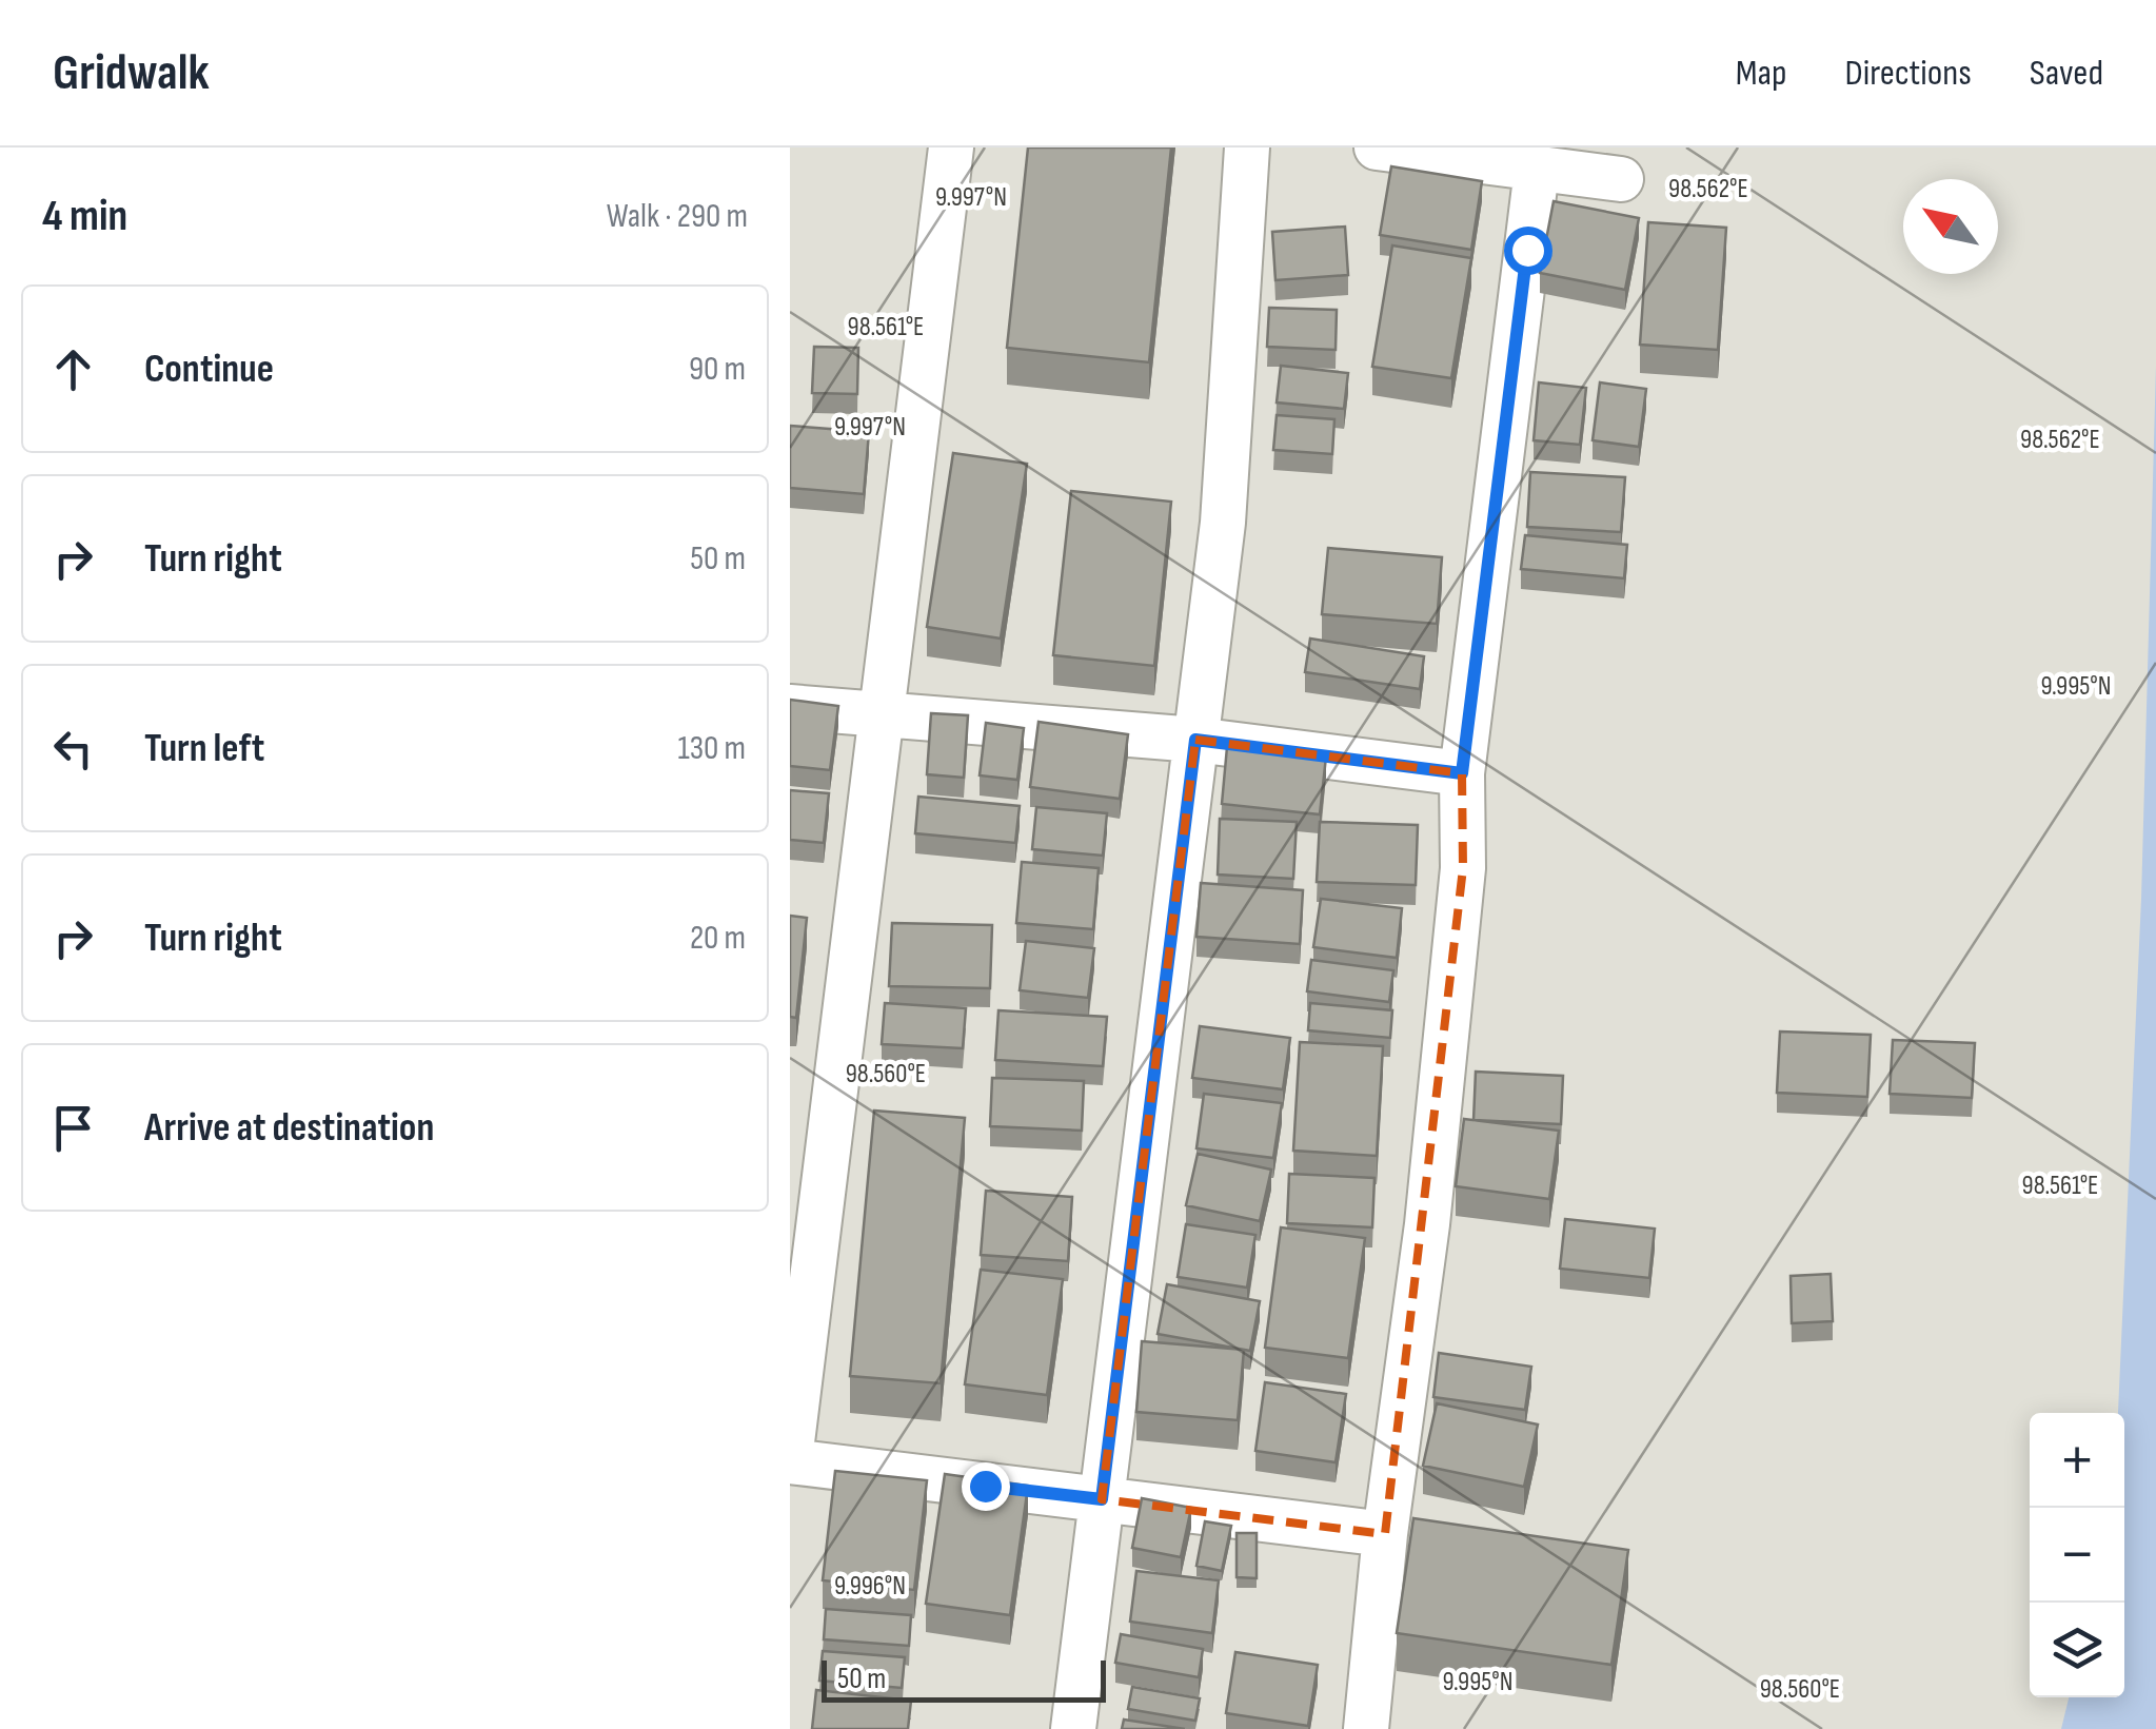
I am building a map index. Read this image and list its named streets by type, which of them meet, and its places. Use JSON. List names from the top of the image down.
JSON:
{
  "scale_bar": "50 m",
  "north": "top left",
  "page": {
    "header": "Gridwalk",
    "nav": ["Map", "Directions", "Saved"],
    "heading": ["4 min", "Walk · 290 m"],
    "list": [
      ["Continue", "90 m"],
      ["Turn right", "50 m"],
      ["Turn left", "130 m"],
      ["Turn right", "20 m"],
      "Arrive at destination"
    ],
    "map_buttons": ["+", "−"],
    "scale": "50 m"
  },
  "coordinates": [
    "98.562°E",
    "9.997°N",
    "98.561°E",
    "9.995°N",
    "98.560°E",
    "9.996°N"
  ]
}
